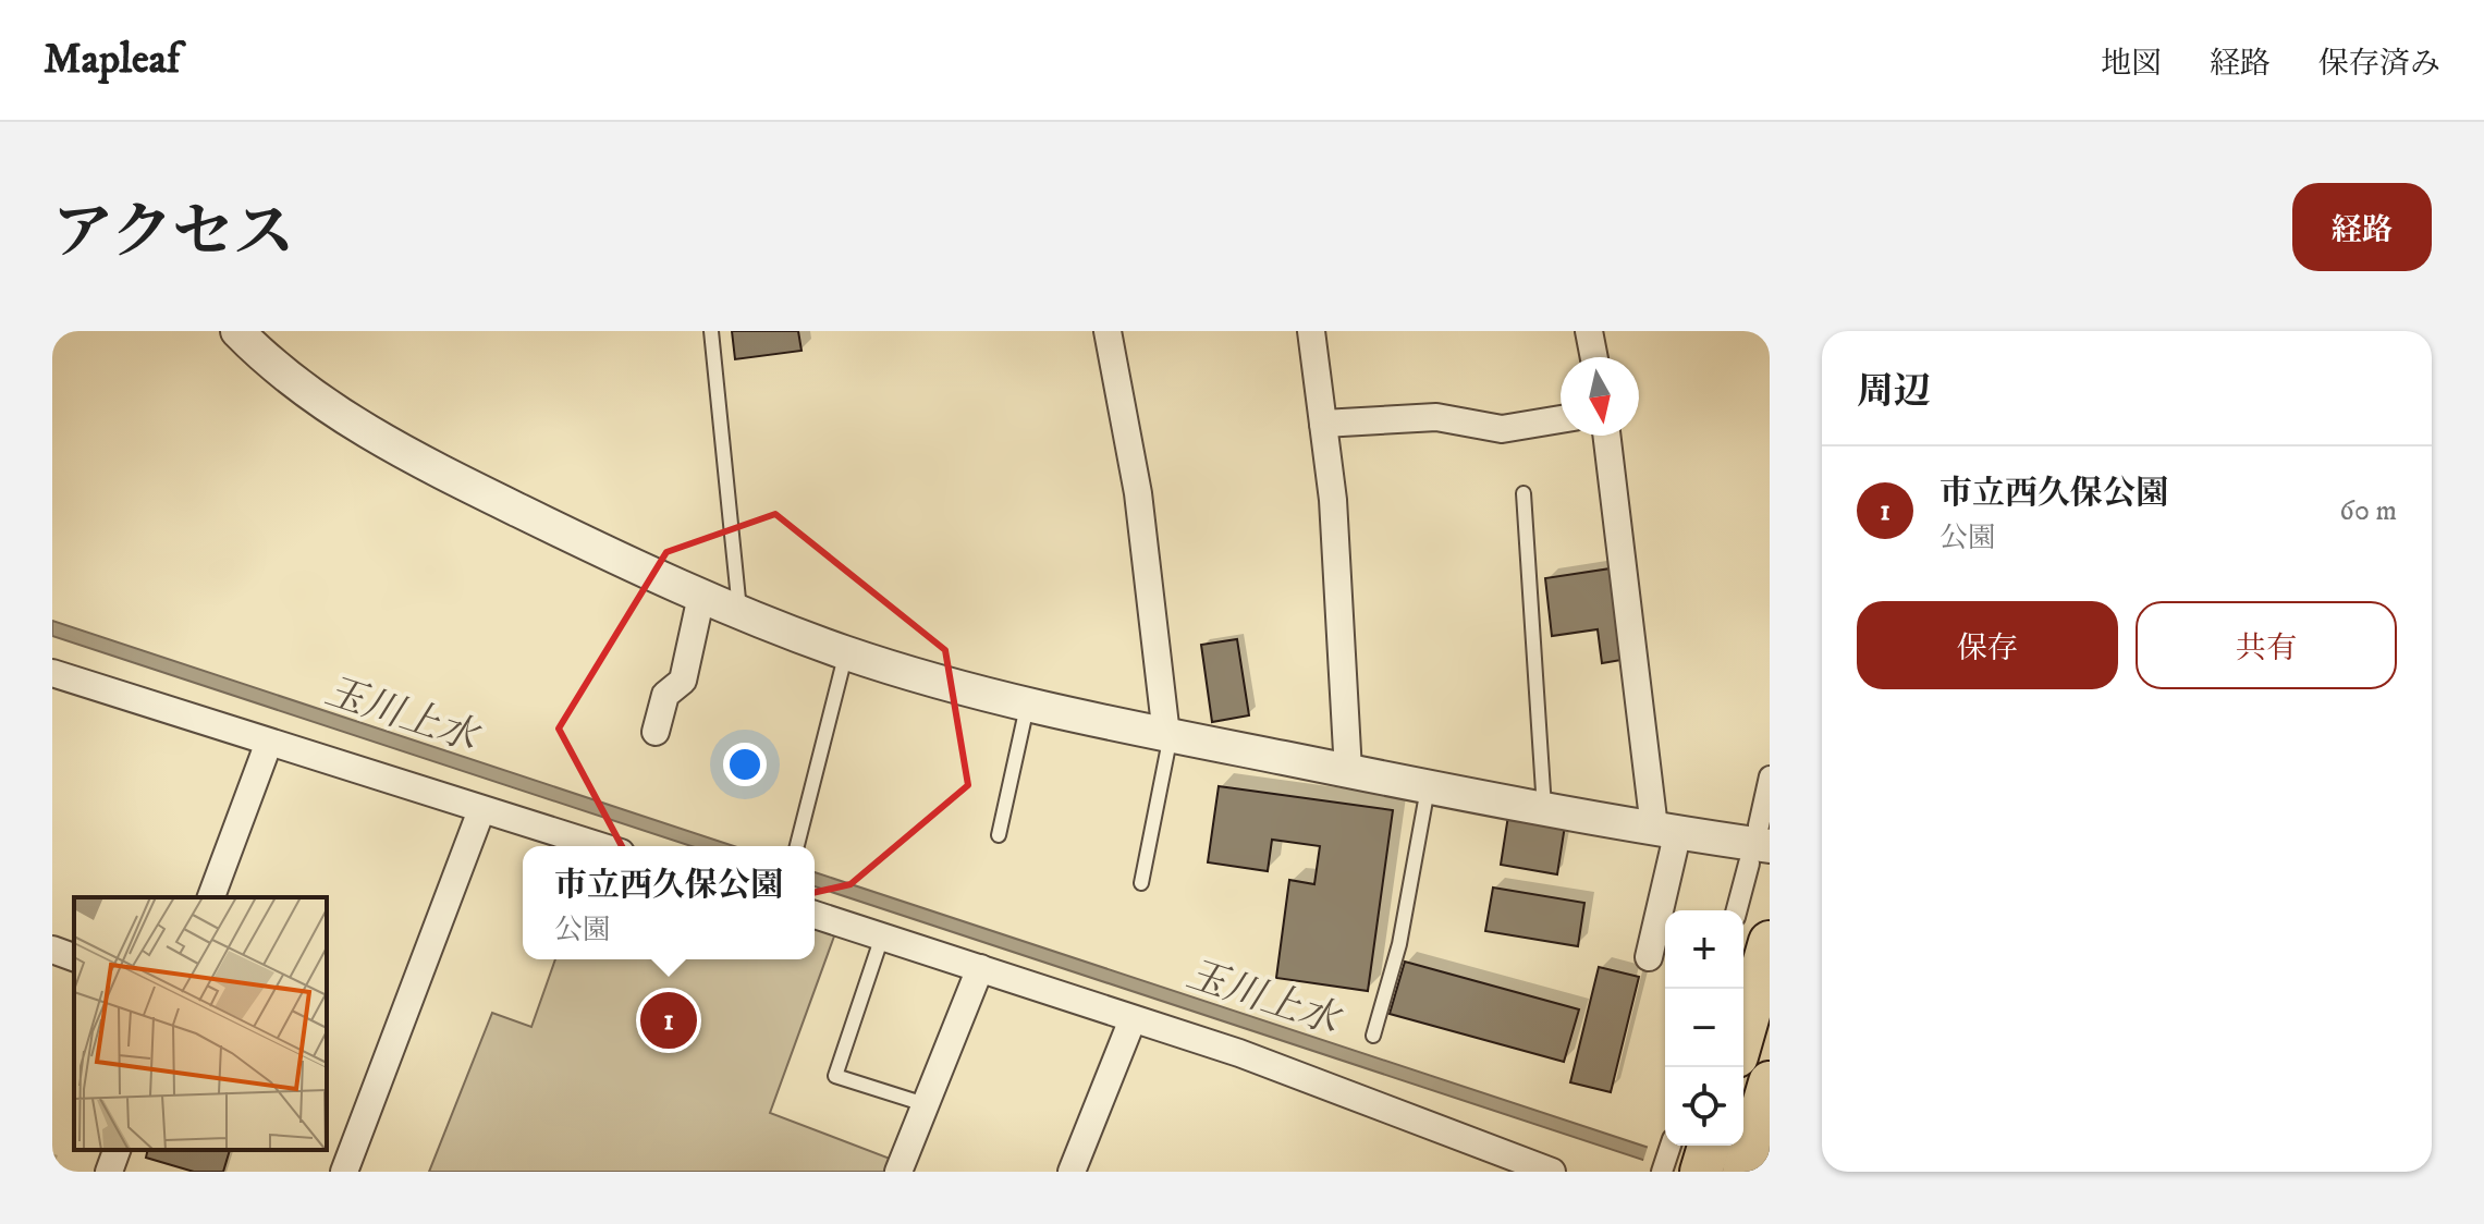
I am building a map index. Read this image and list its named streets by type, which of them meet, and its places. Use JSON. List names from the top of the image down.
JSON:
{
  "water": ["玉川上水"],
  "north": "bottom",
  "page": {
    "header": "Mapleaf",
    "nav": ["地図", "経路", "保存済み"],
    "title": "アクセス",
    "buttons": [
      "経路",
      ["保存", "共有"]
    ],
    "heading": "周辺",
    "list": [
      {
        "mark": "1",
        "name": "市立西久保公園",
        "note": "公園",
        "value": "60 m"
      }
    ],
    "popup": ["市立西久保公園", "公園"],
    "map_buttons": ["+", "−"],
    "pins": "1"
  }
}
